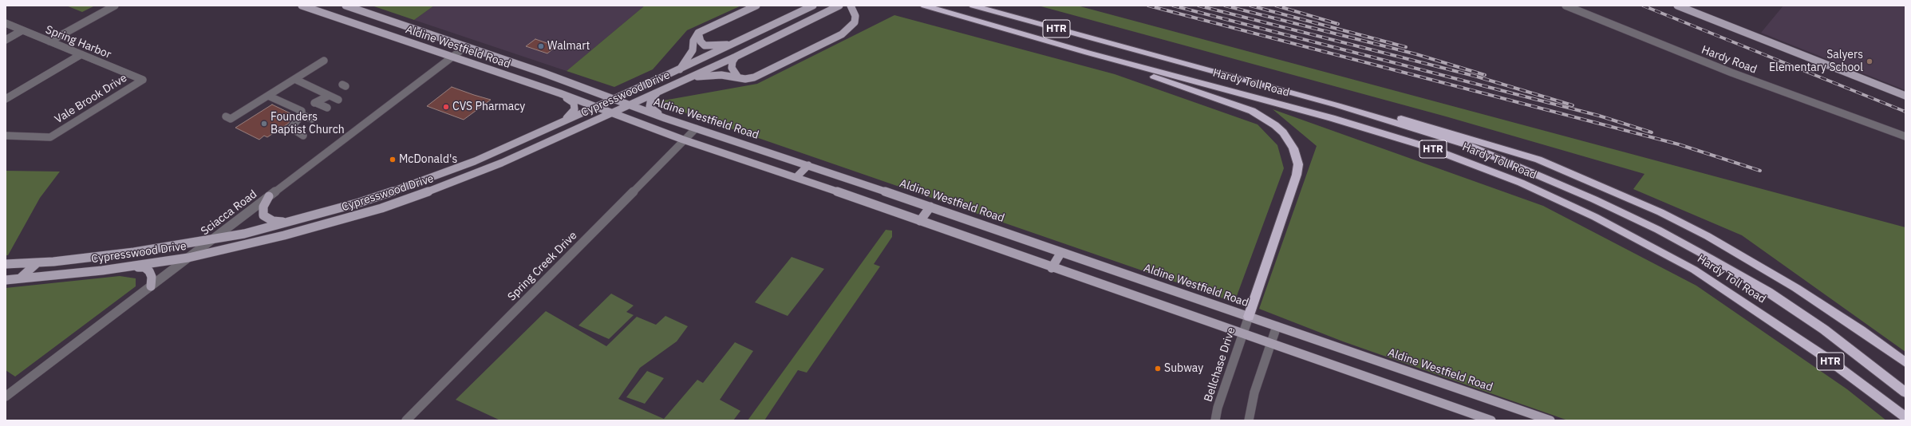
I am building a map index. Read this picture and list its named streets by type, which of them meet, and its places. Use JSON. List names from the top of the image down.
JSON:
{
  "streets": {
    "highway": ["HTR", "Hardy Toll Road"],
    "main road": ["Aldine Westfield Road", "Cypresswood Drive"],
    "street": [
      "Spring Harbor",
      "Hardy Road",
      "Vale Brook Drive",
      "Sciacca Road",
      "Spring Creek Drive",
      "Bellchase Drive"
    ]
  },
  "crossings": [
    ["Spring Harbor", "Vale Brook Drive"],
    ["Aldine Westfield Road", "Cypresswood Drive"],
    ["Aldine Westfield Road", "Sciacca Road"],
    ["Aldine Westfield Road", "Spring Creek Drive"],
    ["Aldine Westfield Road", "Bellchase Drive"],
    ["Cypresswood Drive", "Sciacca Road"]
  ],
  "places": [
    "Walmart",
    "Salyers Elementary School",
    "CVS Pharmacy",
    "Founders Baptist Church",
    "McDonald's",
    "Subway"
  ]
}
